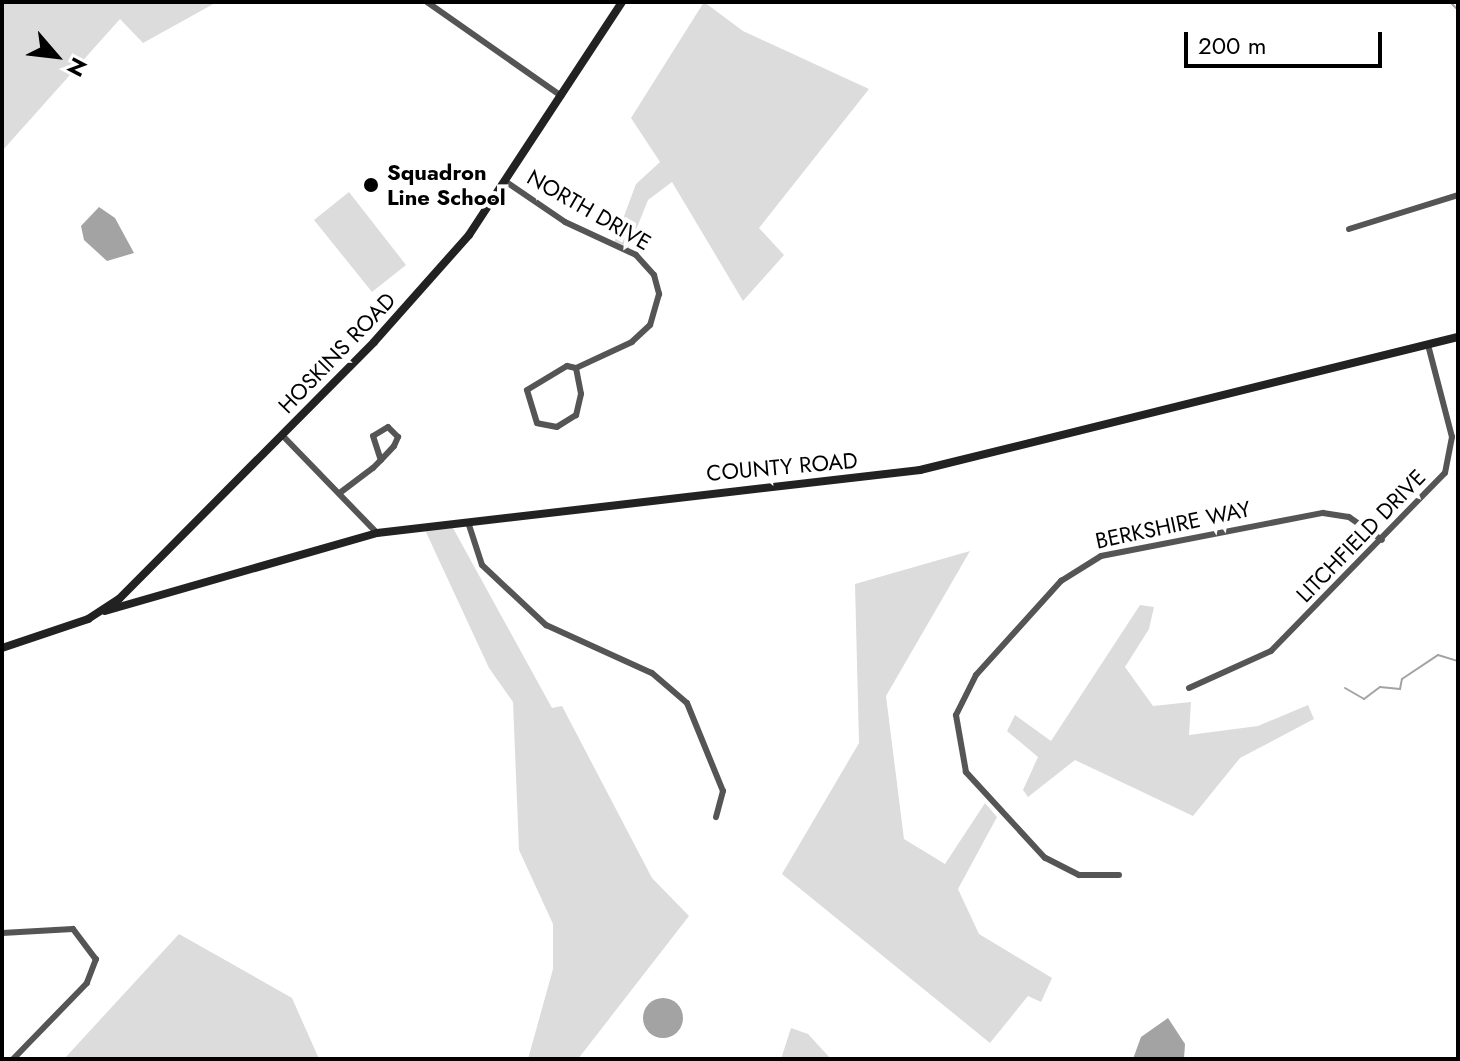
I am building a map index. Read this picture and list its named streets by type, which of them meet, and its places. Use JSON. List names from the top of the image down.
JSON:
{
  "streets": {
    "street": [
      "NORTH DRIVE",
      "HOSKINS ROAD",
      "COUNTY ROAD",
      "BERKSHIRE WAY",
      "LITCHFIELD DRIVE"
    ]
  },
  "crossings": [
    ["NORTH DRIVE", "HOSKINS ROAD"],
    ["HOSKINS ROAD", "COUNTY ROAD"],
    ["COUNTY ROAD", "LITCHFIELD DRIVE"],
    ["BERKSHIRE WAY", "LITCHFIELD DRIVE"]
  ],
  "places": ["Squadron Line School"],
  "scale_bar": "200 m",
  "north": "bottom right"
}
